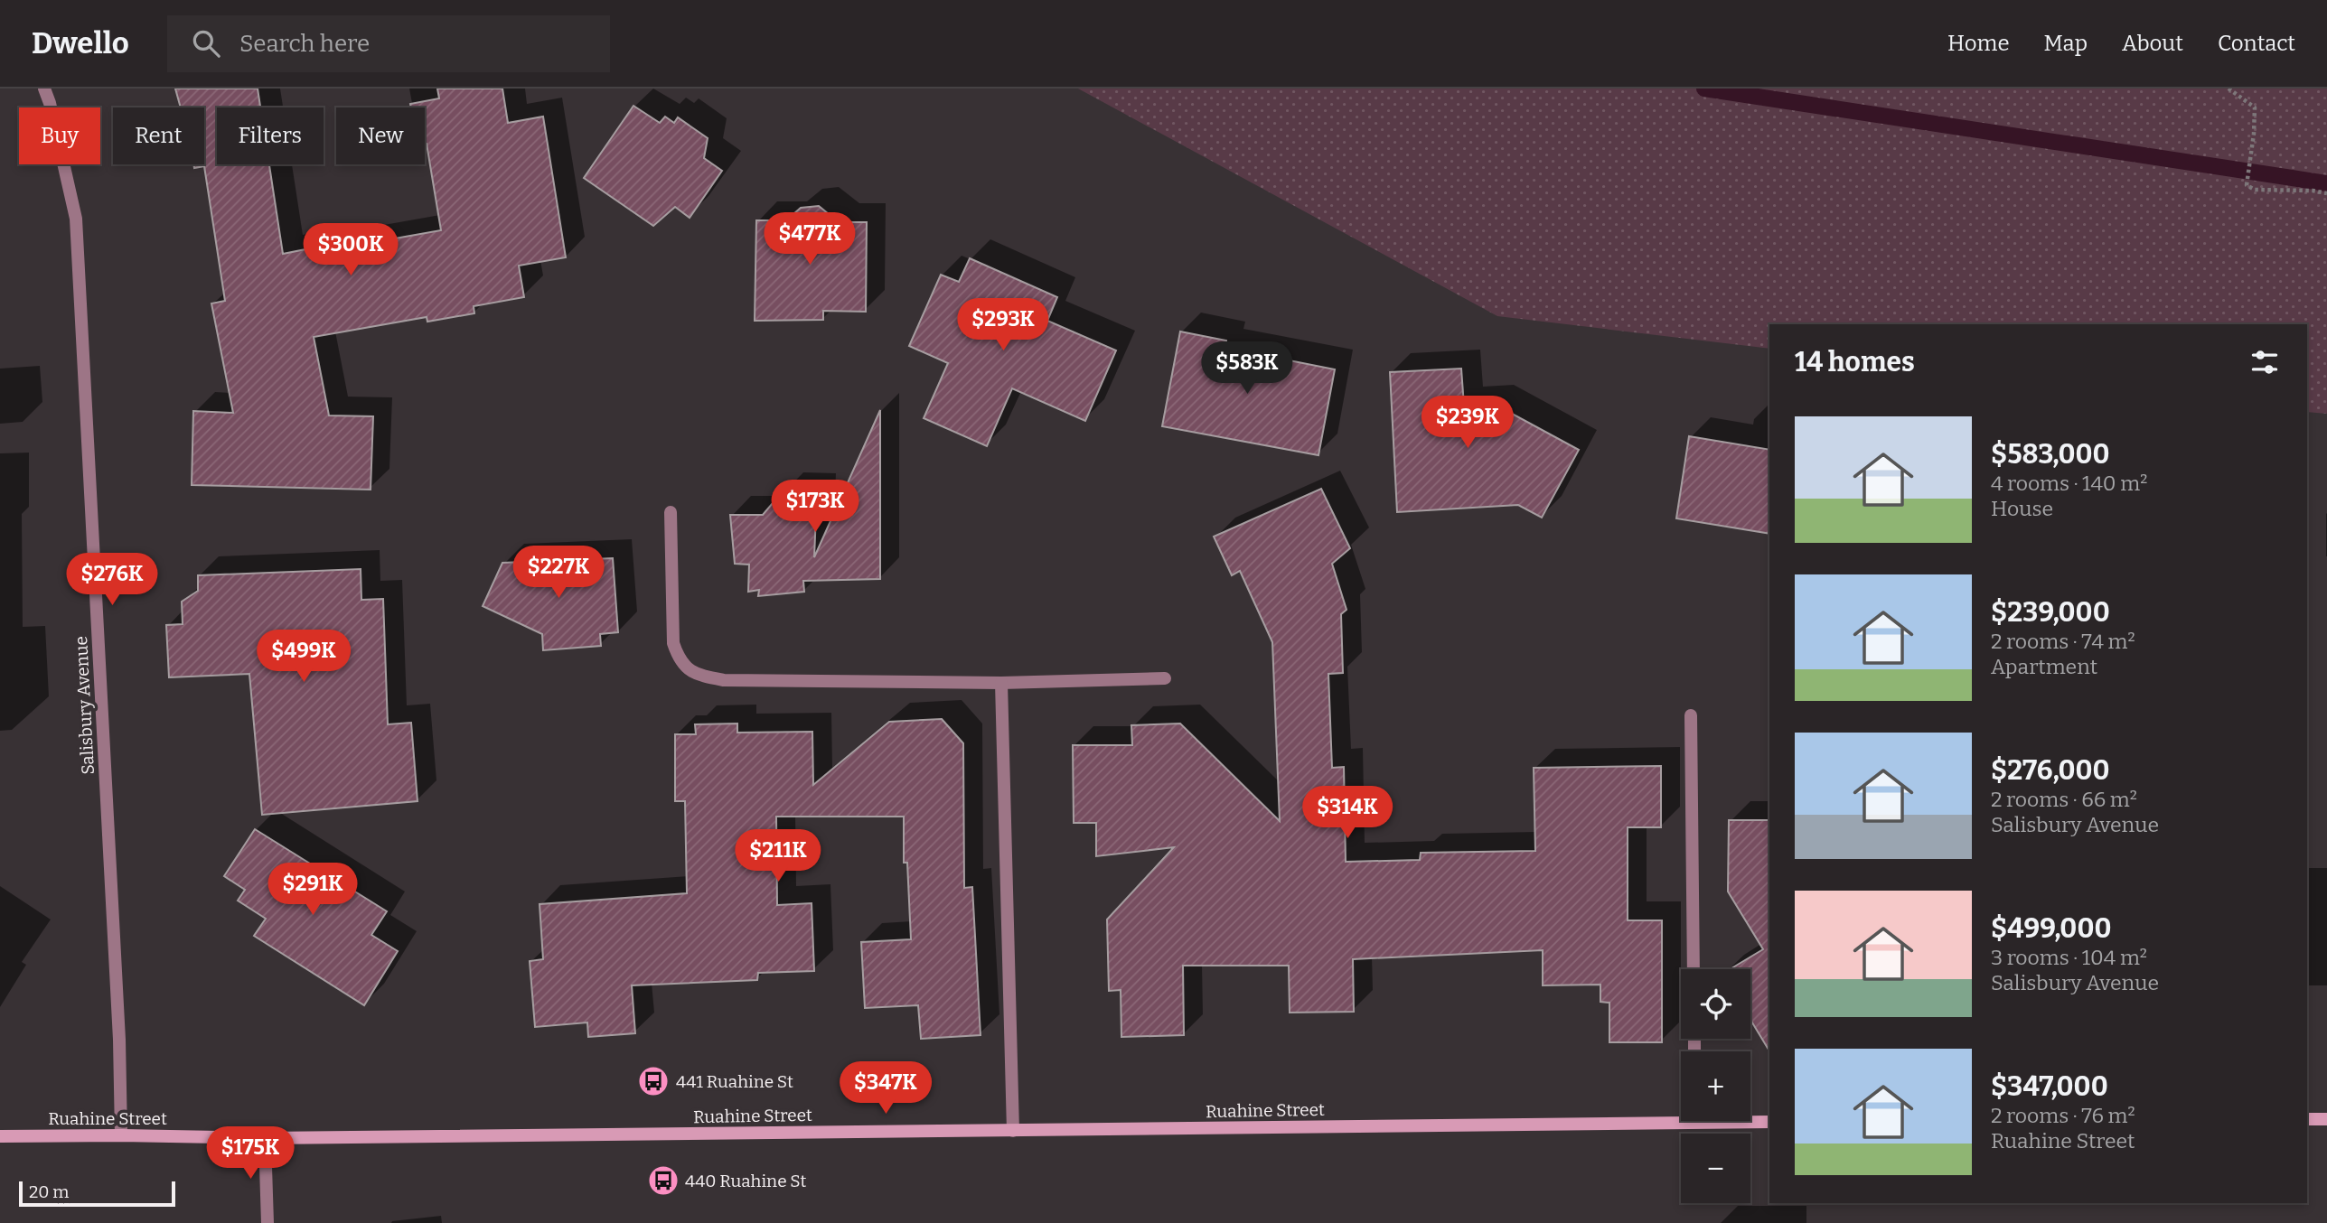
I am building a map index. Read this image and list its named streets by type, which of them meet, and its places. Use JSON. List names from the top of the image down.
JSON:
{
  "streets": {
    "street": ["Salisbury Avenue", "Ruahine Street"]
  },
  "crossings": [
    ["Salisbury Avenue", "Ruahine Street"]
  ],
  "places": {
    "bus stop": ["441 Ruahine St", "440 Ruahine St"]
  },
  "scale_bar": "20 m",
  "page": {
    "header": "Dwello",
    "search": "Search here",
    "nav": [
      "Home",
      "Map",
      "About",
      "Contact"
    ],
    "chip": [
      "Buy",
      "Rent",
      "Filters",
      "New"
    ],
    "price": [
      "$477K",
      "$300K",
      "$293K",
      "$583K",
      "$239K",
      "$173K",
      "$227K",
      "$276K",
      "$499K",
      "$314K",
      "$211K",
      "$291K",
      "$347K",
      "$175K"
    ],
    "heading": "14 homes",
    "list": [
      {
        "name": "$583,000",
        "note": "4 rooms · 140 m² · House"
      },
      {
        "name": "$239,000",
        "note": "2 rooms · 74 m² · Apartment"
      },
      {
        "name": "$276,000",
        "note": "2 rooms · 66 m² · Salisbury Avenue"
      },
      {
        "name": "$499,000",
        "note": "3 rooms · 104 m² · Salisbury Avenue"
      },
      {
        "name": "$347,000",
        "note": "2 rooms · 76 m² · Ruahine Street"
      }
    ],
    "map_buttons": ["+", "−"],
    "scale": "20 m"
  }
}
